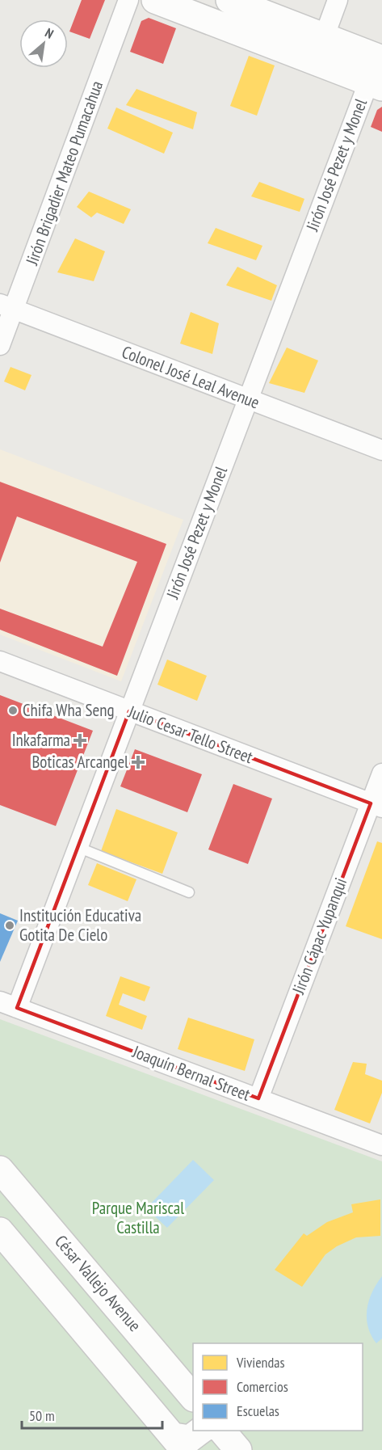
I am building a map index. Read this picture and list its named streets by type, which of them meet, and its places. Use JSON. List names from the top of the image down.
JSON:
{
  "streets": {
    "main road": ["César Vallejo Avenue"],
    "street": [
      "Jirón José Pezet y Monel",
      "Jirón Brigadier Mateo Pumacahua",
      "Colonel José Leal Avenue",
      "Julio Cesar Tello Street",
      "Jirón Cápac Yupanqui",
      "Joaquín Bernal Street"
    ]
  },
  "crossings": [
    ["Jirón José Pezet y Monel", "Colonel José Leal Avenue"],
    ["Jirón José Pezet y Monel", "Julio Cesar Tello Street"],
    ["Jirón José Pezet y Monel", "Joaquín Bernal Street"],
    ["Jirón Brigadier Mateo Pumacahua", "Colonel José Leal Avenue"],
    ["Julio Cesar Tello Street", "Jirón Cápac Yupanqui"],
    ["Jirón Cápac Yupanqui", "Joaquín Bernal Street"]
  ],
  "parks": ["Parque Mariscal Castilla"],
  "places": {
    "other": ["Chifa Wha Seng", "Institución Educativa Gotita De Cielo"],
    "health": ["Inkafarma", "Boticas Arcangel"]
  },
  "legend": ["Viviendas", "Comercios", "Escuelas"],
  "scale_bar": "50 m",
  "north": "top right"
}
